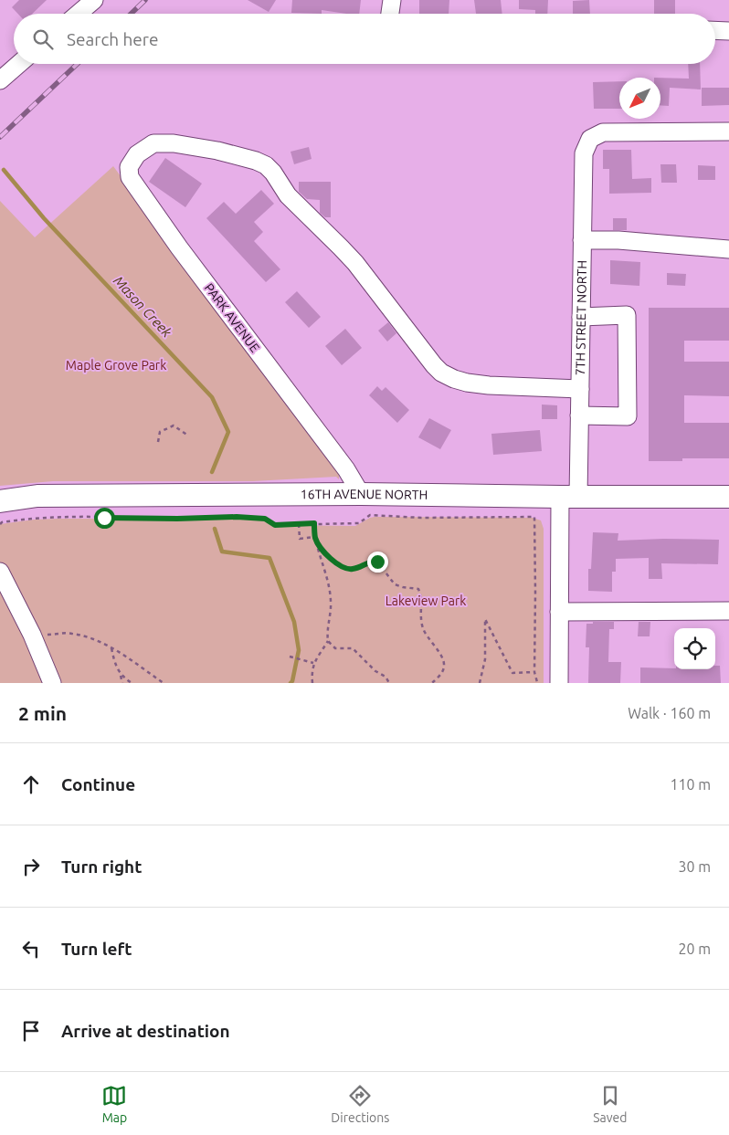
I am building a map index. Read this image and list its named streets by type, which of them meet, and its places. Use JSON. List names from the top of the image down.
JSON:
{
  "streets": {
    "main road": ["16TH AVENUE NORTH"],
    "street": ["7TH STREET NORTH", "PARK AVENUE"]
  },
  "crossings": [
    ["7TH STREET NORTH", "PARK AVENUE"],
    ["7TH STREET NORTH", "16TH AVENUE NORTH"],
    ["PARK AVENUE", "16TH AVENUE NORTH"]
  ],
  "water": ["Mason Creek"],
  "parks": ["Maple Grove Park", "Lakeview Park"],
  "north": "bottom left",
  "page": {
    "search": "Search here",
    "heading": ["2 min", "Walk · 160 m"],
    "list": [
      ["Continue", "110 m"],
      ["Turn right", "30 m"],
      ["Turn left", "20 m"],
      "Arrive at destination"
    ],
    "nav": ["Map", "Directions", "Saved"]
  }
}
